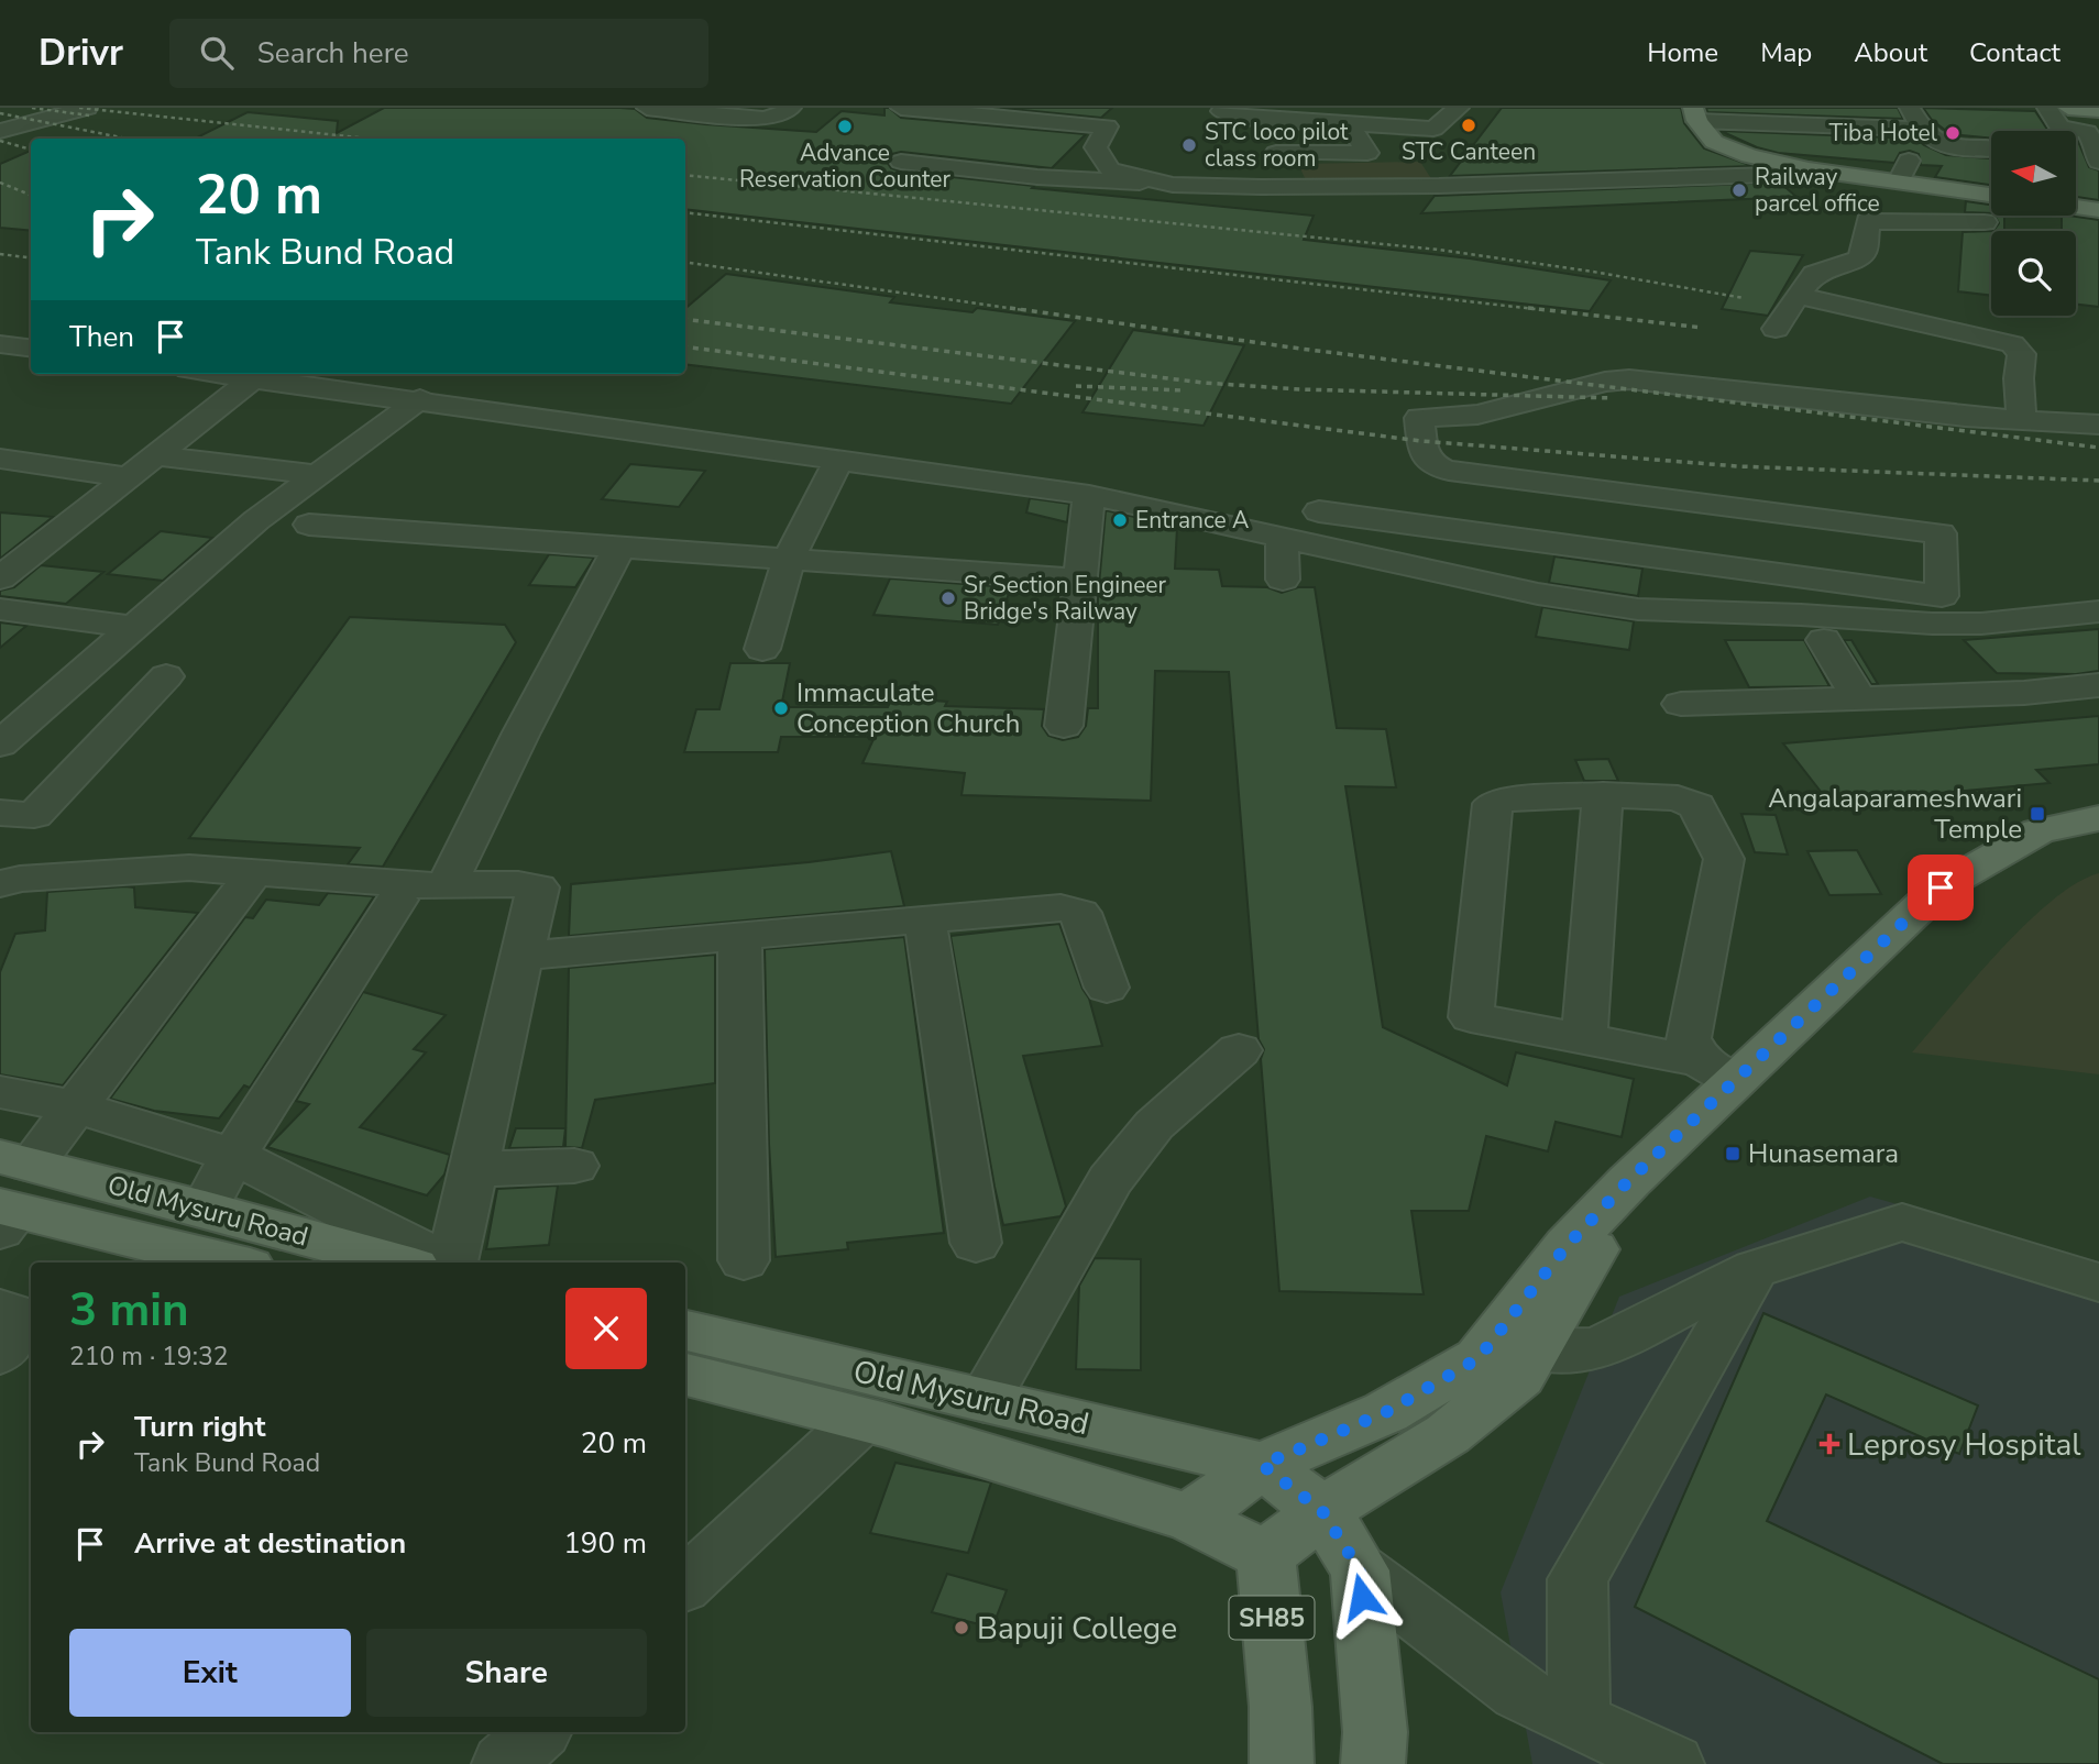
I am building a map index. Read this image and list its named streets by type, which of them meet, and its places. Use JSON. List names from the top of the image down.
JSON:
{
  "streets": {
    "main road": ["Old Mysuru Road", "SH85"]
  },
  "crossings": [
    ["Old Mysuru Road", "SH85"]
  ],
  "places": {
    "other": [
      "STC Canteen",
      "Advance Reservation Counter",
      "Tiba Hotel",
      "STC loco pilot class room",
      "Railway parcel office",
      "Entrance A",
      "Sr Section Engineer Bridge's Railway",
      "Immaculate Conception Church",
      "Bapuji College"
    ],
    "transit": ["Angalaparameshwari Temple", "Hunasemara"],
    "health": ["Leprosy Hospital"]
  },
  "north": "left",
  "page": {
    "header": "Drivr",
    "search": "Search here",
    "nav": [
      "Home",
      "Map",
      "About",
      "Contact"
    ],
    "turn": ["20 m", "Tank Bund Road"],
    "then": "Then",
    "heading": ["3 min", "210 m · 19:32"],
    "list": [
      {
        "name": "Turn right",
        "note": "Tank Bund Road",
        "value": "20 m"
      },
      {
        "name": "Arrive at destination",
        "value": "190 m"
      }
    ],
    "buttons": ["Exit", "Share"]
  }
}
